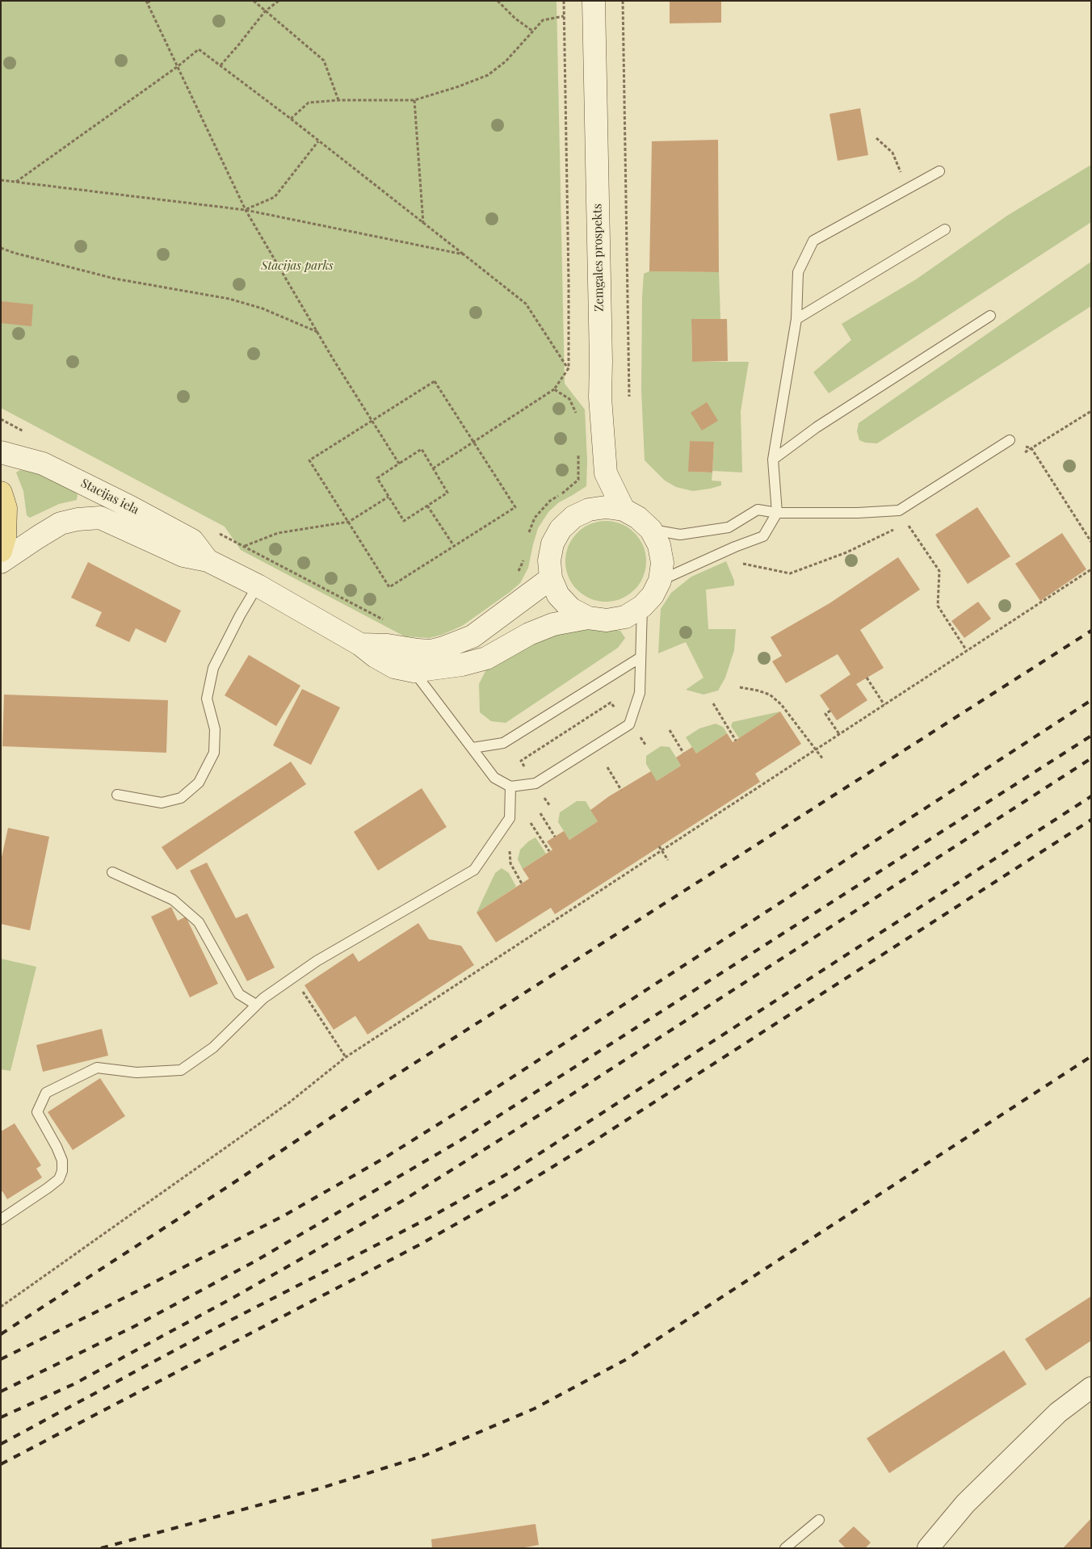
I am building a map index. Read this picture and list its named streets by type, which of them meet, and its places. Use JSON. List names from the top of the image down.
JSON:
{
  "streets": {
    "street": ["Zemgales prospekts", "Stacijas iela"]
  },
  "parks": ["Stacijas parks"]
}
